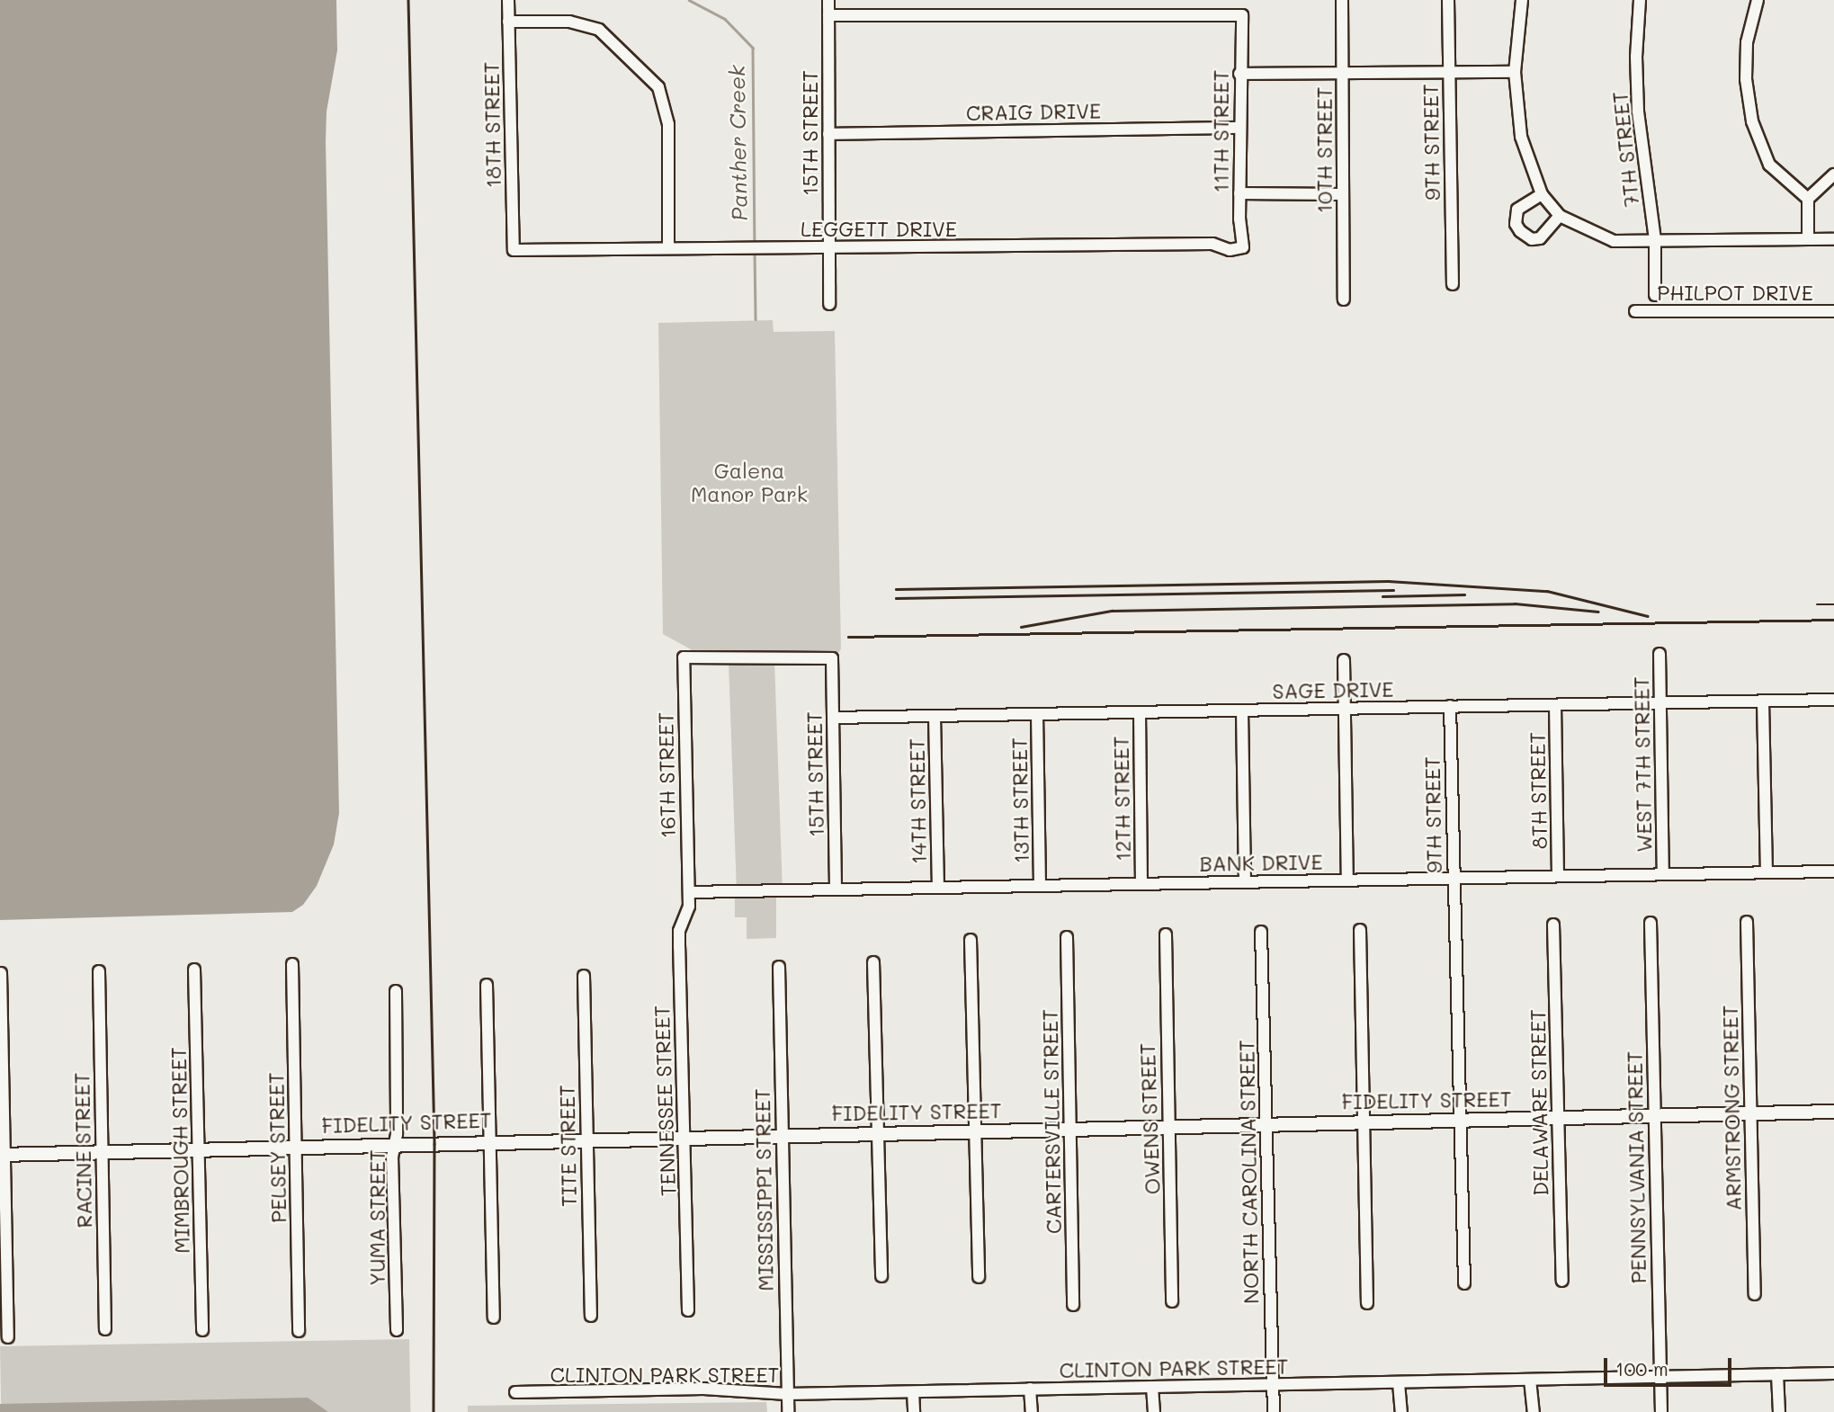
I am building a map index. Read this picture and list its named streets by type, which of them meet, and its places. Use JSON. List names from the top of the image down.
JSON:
{
  "streets": {
    "main road": ["FIDELITY STREET"],
    "street": [
      "CRAIG DRIVE",
      "18TH STREET",
      "11TH STREET",
      "15TH STREET",
      "9TH STREET",
      "7TH STREET",
      "10TH STREET",
      "LEGGETT DRIVE",
      "PHILPOT DRIVE",
      "SAGE DRIVE",
      "WEST 7TH STREET",
      "16TH STREET",
      "8TH STREET",
      "12TH STREET",
      "13TH STREET",
      "14TH STREET",
      "BANK DRIVE",
      "TENNESSEE STREET",
      "DELAWARE STREET",
      "ARMSTRONG STREET",
      "OWENS STREET",
      "CARTERSVILLE STREET",
      "TITE STREET",
      "PELSEY STREET",
      "RACINE STREET",
      "MIMBROUGH STREET",
      "PENNSYLVANIA STREET",
      "NORTH CAROLINA STREET",
      "MISSISSIPPI STREET",
      "YUMA STREET",
      "CLINTON PARK STREET"
    ]
  },
  "crossings": [
    ["CRAIG DRIVE", "11TH STREET"],
    ["CRAIG DRIVE", "15TH STREET"],
    ["18TH STREET", "LEGGETT DRIVE"],
    ["11TH STREET", "15TH STREET"],
    ["11TH STREET", "LEGGETT DRIVE"],
    ["15TH STREET", "LEGGETT DRIVE"],
    ["15TH STREET", "SAGE DRIVE"],
    ["15TH STREET", "16TH STREET"],
    ["15TH STREET", "BANK DRIVE"],
    ["9TH STREET", "SAGE DRIVE"],
    ["9TH STREET", "BANK DRIVE"],
    ["9TH STREET", "FIDELITY STREET"],
    ["SAGE DRIVE", "WEST 7TH STREET"],
    ["SAGE DRIVE", "8TH STREET"],
    ["SAGE DRIVE", "12TH STREET"],
    ["SAGE DRIVE", "13TH STREET"],
    ["SAGE DRIVE", "14TH STREET"],
    ["WEST 7TH STREET", "BANK DRIVE"],
    ["16TH STREET", "BANK DRIVE"],
    ["16TH STREET", "TENNESSEE STREET"],
    ["8TH STREET", "BANK DRIVE"],
    ["12TH STREET", "BANK DRIVE"],
    ["13TH STREET", "BANK DRIVE"],
    ["14TH STREET", "BANK DRIVE"],
    ["BANK DRIVE", "TENNESSEE STREET"],
    ["FIDELITY STREET", "TENNESSEE STREET"],
    ["FIDELITY STREET", "DELAWARE STREET"],
    ["FIDELITY STREET", "ARMSTRONG STREET"],
    ["FIDELITY STREET", "OWENS STREET"],
    ["FIDELITY STREET", "CARTERSVILLE STREET"],
    ["FIDELITY STREET", "TITE STREET"],
    ["FIDELITY STREET", "PELSEY STREET"],
    ["FIDELITY STREET", "RACINE STREET"],
    ["FIDELITY STREET", "MIMBROUGH STREET"],
    ["FIDELITY STREET", "PENNSYLVANIA STREET"],
    ["FIDELITY STREET", "NORTH CAROLINA STREET"],
    ["FIDELITY STREET", "MISSISSIPPI STREET"],
    ["FIDELITY STREET", "YUMA STREET"],
    ["PENNSYLVANIA STREET", "CLINTON PARK STREET"],
    ["NORTH CAROLINA STREET", "CLINTON PARK STREET"],
    ["MISSISSIPPI STREET", "CLINTON PARK STREET"]
  ],
  "water": ["Panther Creek"],
  "parks": ["Galena Manor Park"],
  "scale_bar": "100 m"
}
